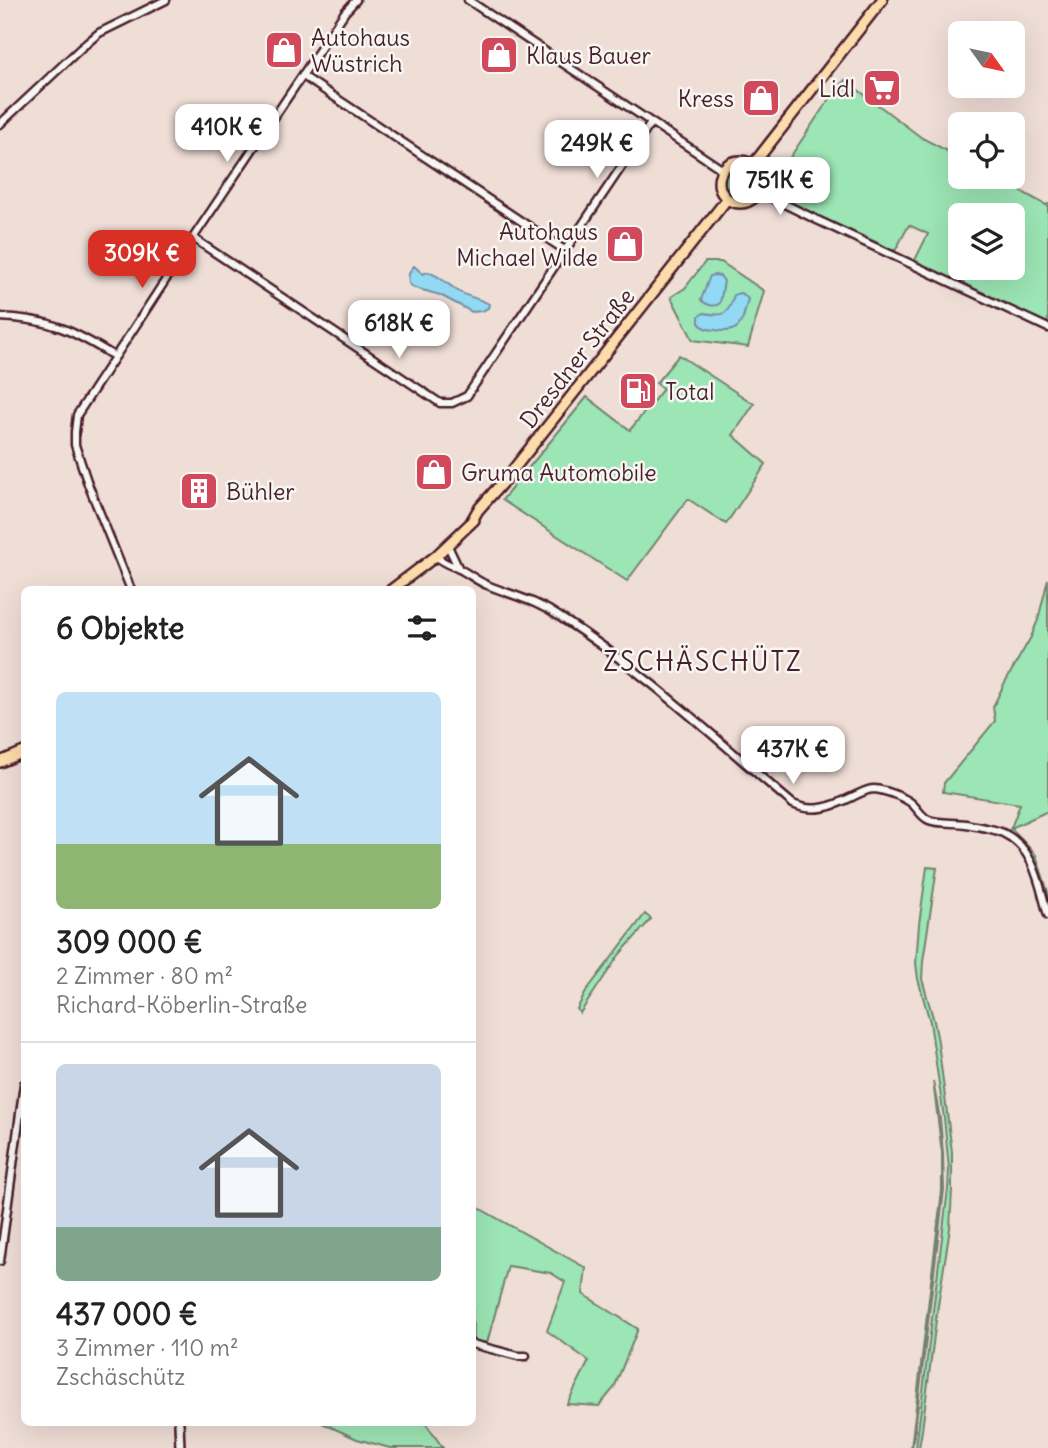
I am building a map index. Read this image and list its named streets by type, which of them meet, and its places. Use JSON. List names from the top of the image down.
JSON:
{
  "streets": {
    "main road": ["Dresdner Straße"]
  },
  "districts": ["ZSCHÄSCHÜTZ"],
  "places": {
    "shop": [
      "Autohaus Wüstrich",
      "Klaus Bauer",
      "Kress",
      "Autohaus Michael Wilde",
      "Gruma Automobile"
    ],
    "supermarket": ["Lidl"],
    "fuel station": ["Total"],
    "building": ["Bühler"]
  },
  "north": "bottom right",
  "page": {
    "price": [
      "410K €",
      "249K €",
      "751K €",
      "309K €",
      "618K €",
      "437K €"
    ],
    "heading": "6 Objekte",
    "list": [
      {
        "name": "309 000 €",
        "note": "2 Zimmer · 80 m² · Richard-Köberlin-Straße"
      },
      {
        "name": "437 000 €",
        "note": "3 Zimmer · 110 m² · Zschäschütz"
      }
    ]
  }
}
